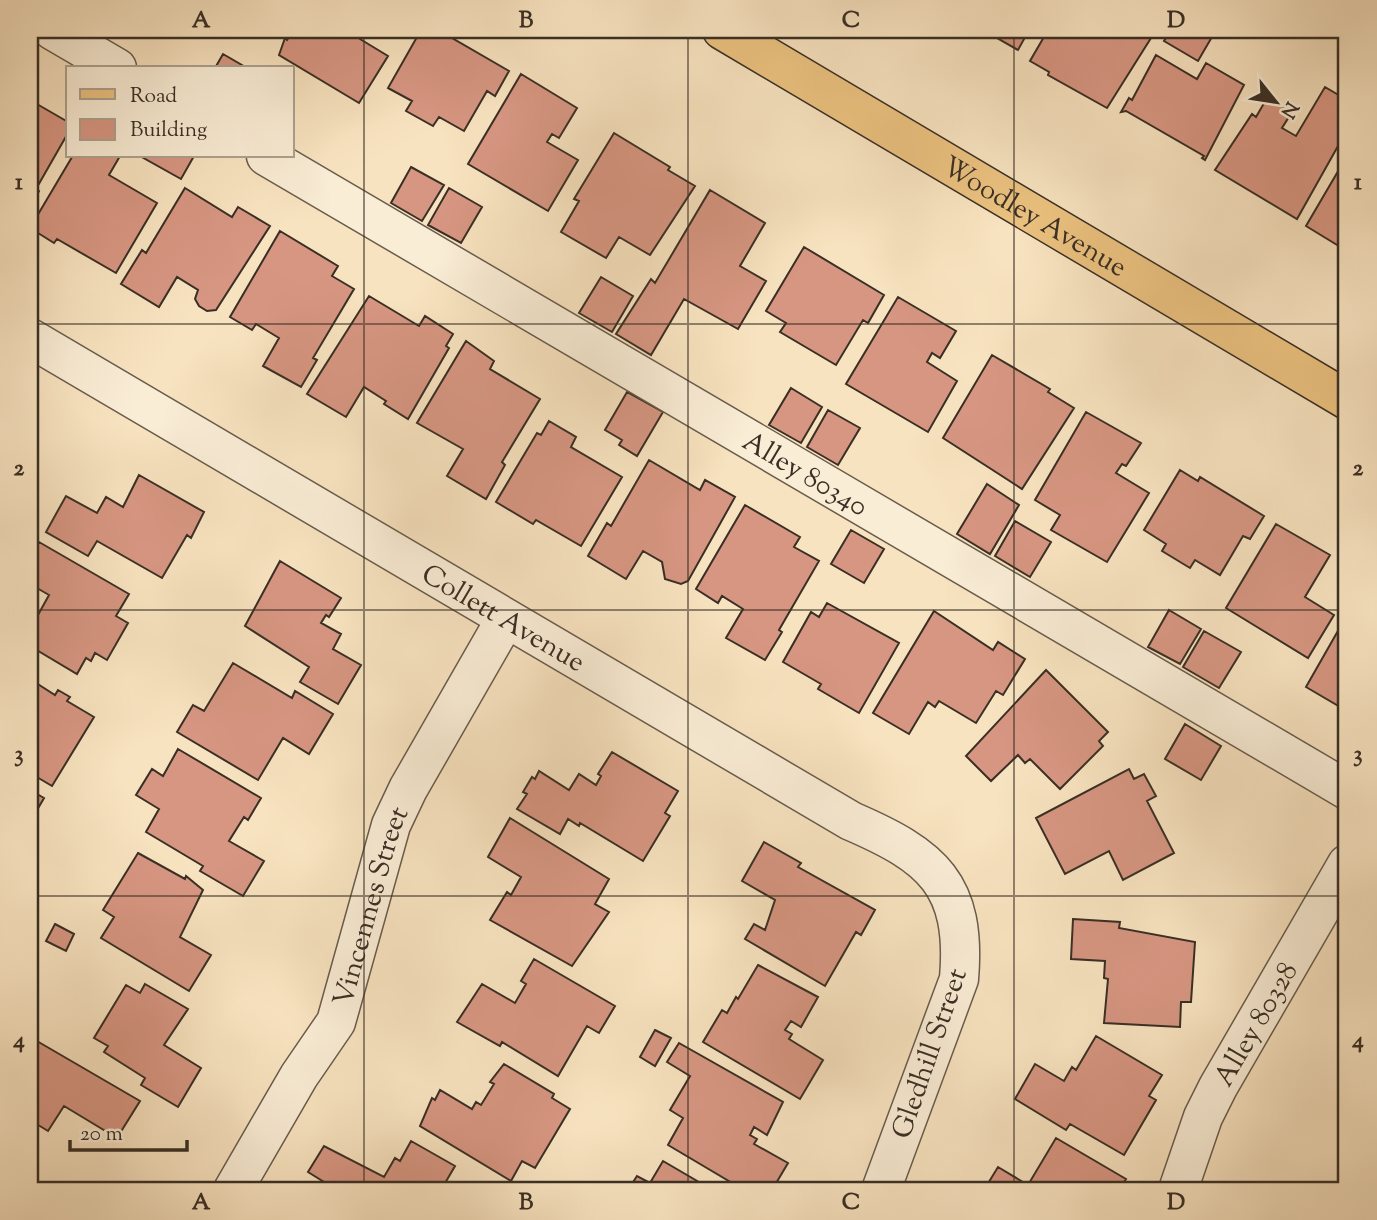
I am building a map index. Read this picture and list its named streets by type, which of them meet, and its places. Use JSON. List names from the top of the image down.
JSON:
{
  "streets": {
    "main road": ["Woodley Avenue"],
    "street": [
      "Alley 80340",
      "Collett Avenue",
      "Vincennes Street",
      "Alley 80328",
      "Gledhill Street"
    ]
  },
  "crossings": [
    ["Collett Avenue", "Vincennes Street"],
    ["Collett Avenue", "Gledhill Street"]
  ],
  "legend": ["Road", "Building"],
  "scale_bar": "20 m",
  "north": "bottom right",
  "grid": {
    "columns": [
      "A",
      "B",
      "C",
      "D"
    ],
    "rows": [
      "1",
      "2",
      "3",
      "4"
    ]
  }
}
